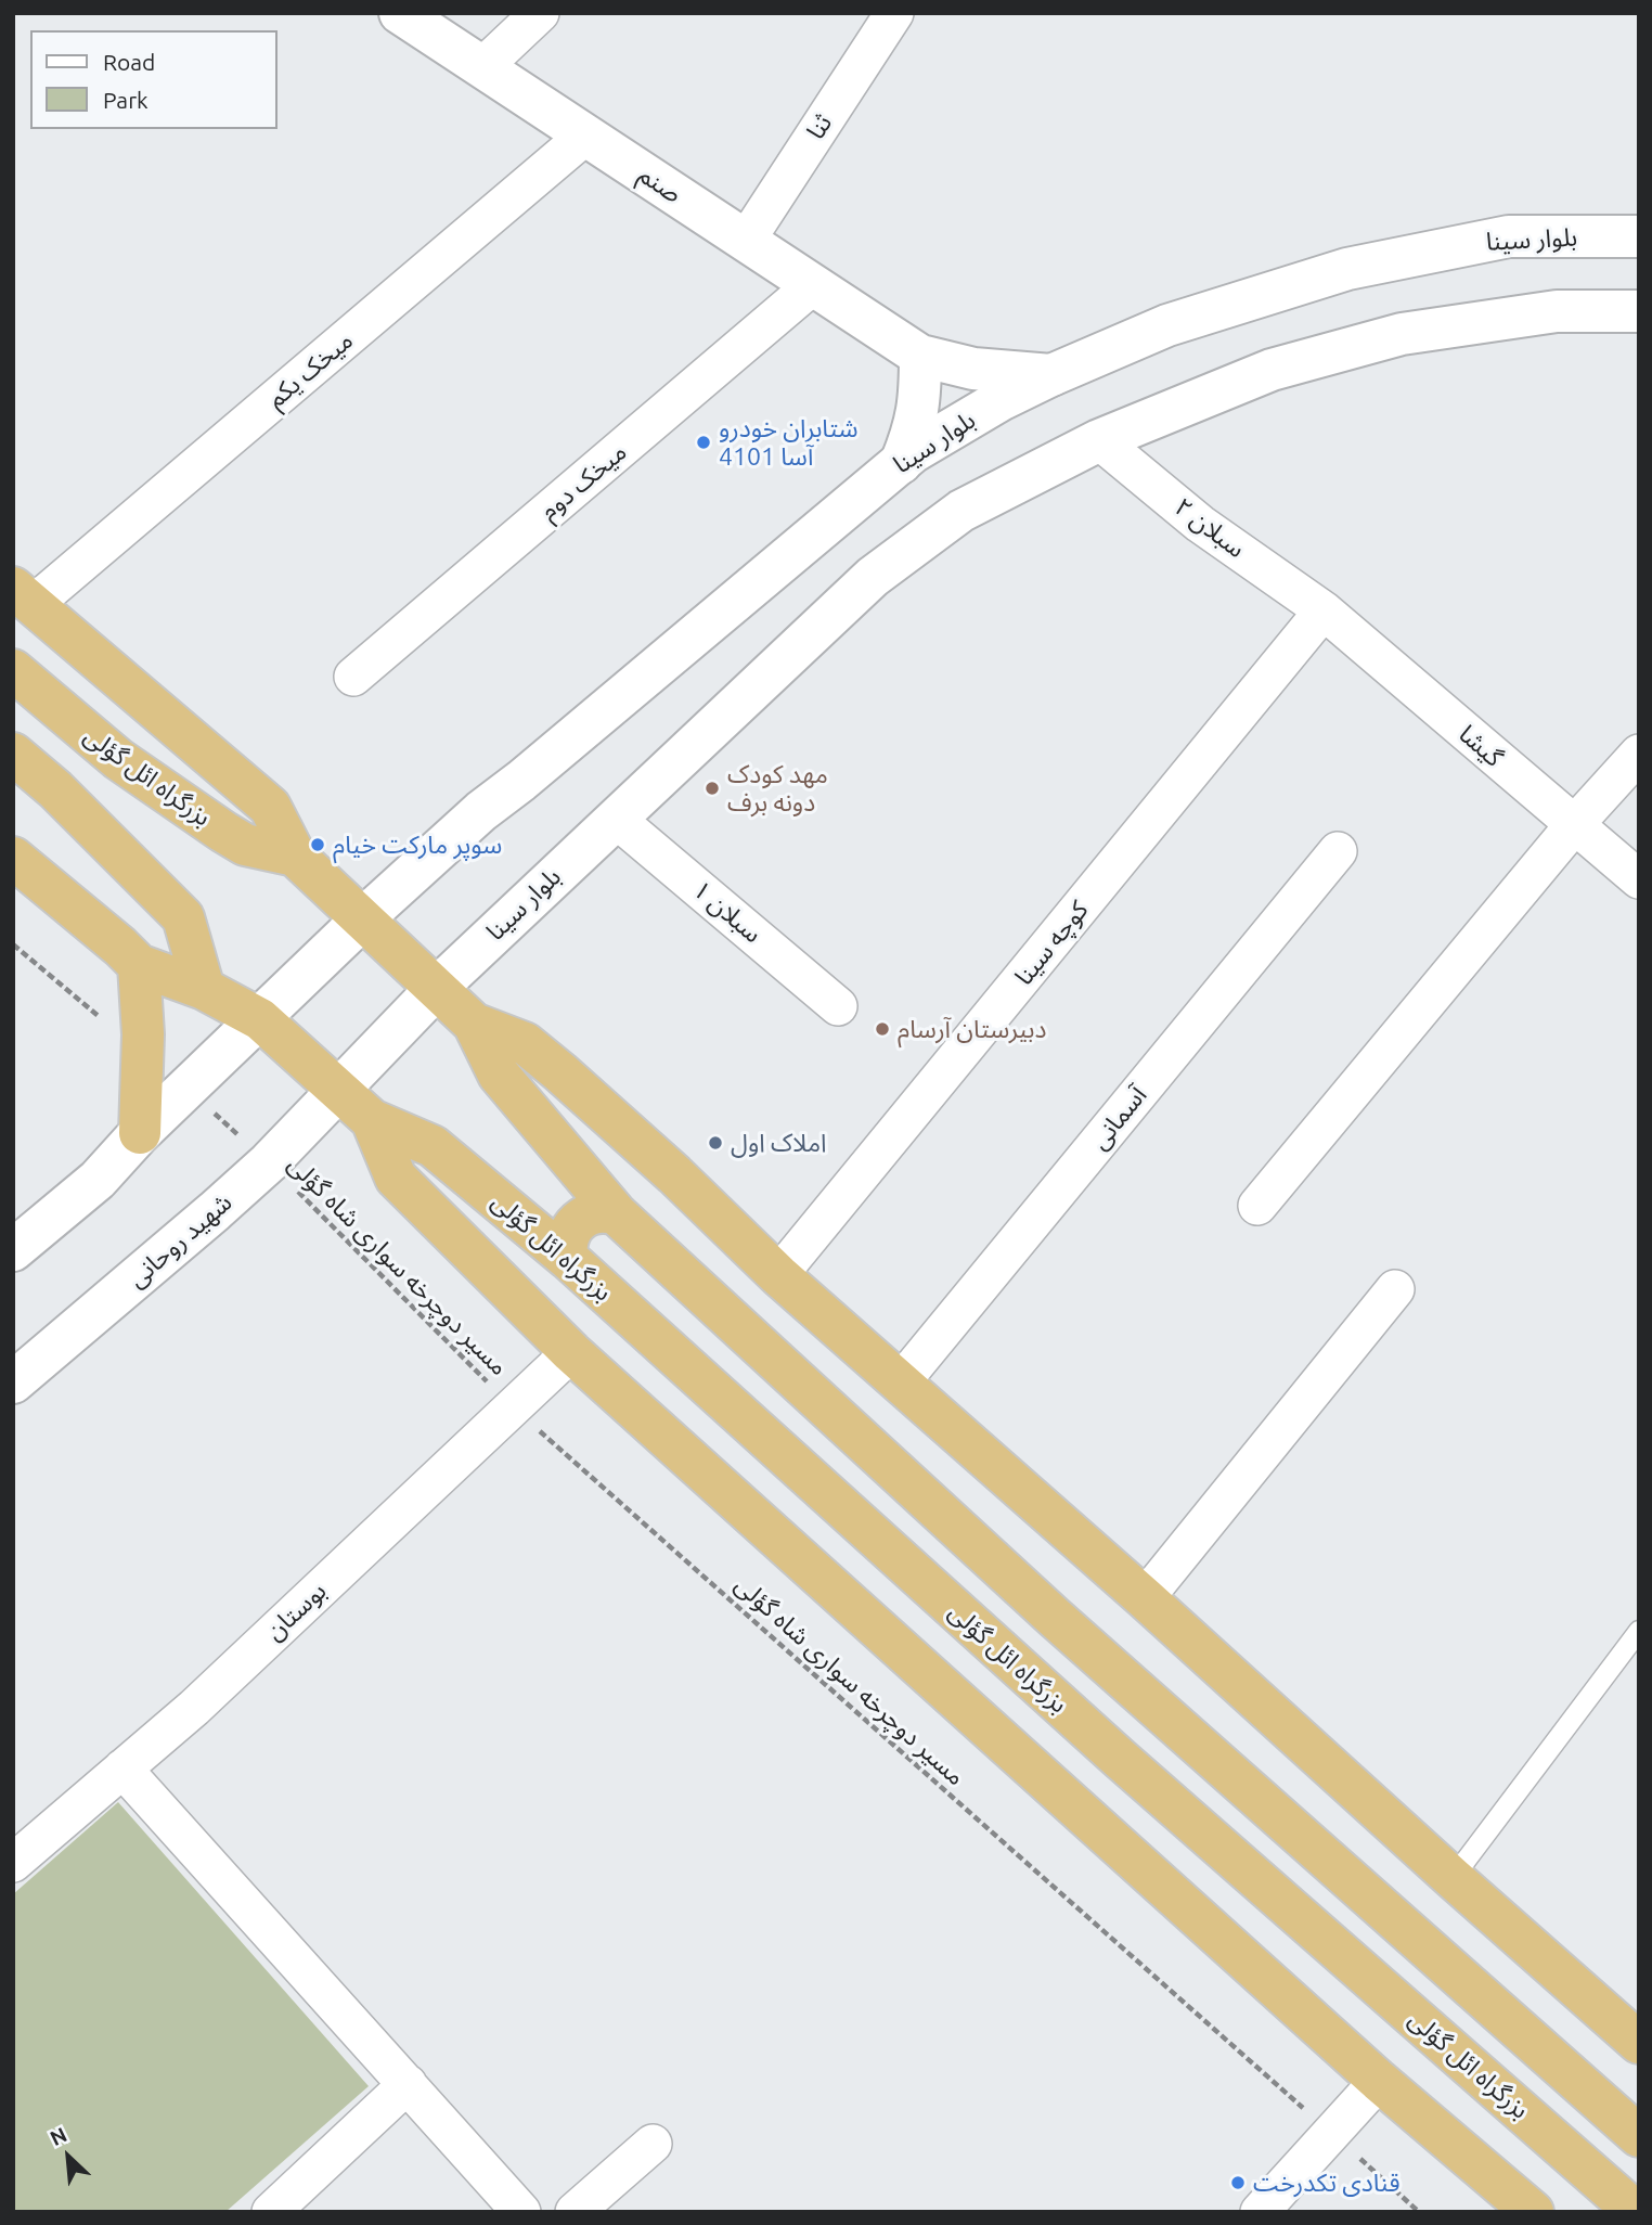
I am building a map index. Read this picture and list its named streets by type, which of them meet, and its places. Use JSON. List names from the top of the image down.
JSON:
{
  "streets": {
    "highway": ["بزرگراه ائل گؤلی"],
    "main road": ["صنم", "بلوار سینا", "شهید روحانی"],
    "street": [
      "ثنا",
      "میخک یکم",
      "میخک دوم",
      "سبلان ۲",
      "گیشا",
      "سبلان ۱",
      "کوچه سینا",
      "آسمانی",
      "بوستان"
    ],
    "path": ["مسیر دوچرخه سواری شاه گؤلی"]
  },
  "crossings": [
    ["ثنا", "صنم"],
    ["صنم", "بلوار سینا"],
    ["صنم", "میخک یکم"],
    ["صنم", "میخک دوم"],
    ["بلوار سینا", "سبلان ۲"],
    ["بلوار سینا", "سبلان ۱"],
    ["بلوار سینا", "شهید روحانی"],
    ["سبلان ۲", "گیشا"],
    ["سبلان ۲", "کوچه سینا"],
    ["گیشا", "کوچه سینا"],
    ["شهید روحانی", "مسیر دوچرخه سواری شاه گؤلی"],
    ["مسیر دوچرخه سواری شاه گؤلی", "بوستان"]
  ],
  "places": [
    "شتابران خودرو 4101 آسا",
    "مهد کودک دونه برف",
    "سوپر مارکت خیام",
    "دبیرستان آرسام",
    "املاک اول",
    "قنادی تکدرخت"
  ],
  "legend": ["Road", "Park"],
  "north": "top left"
}
